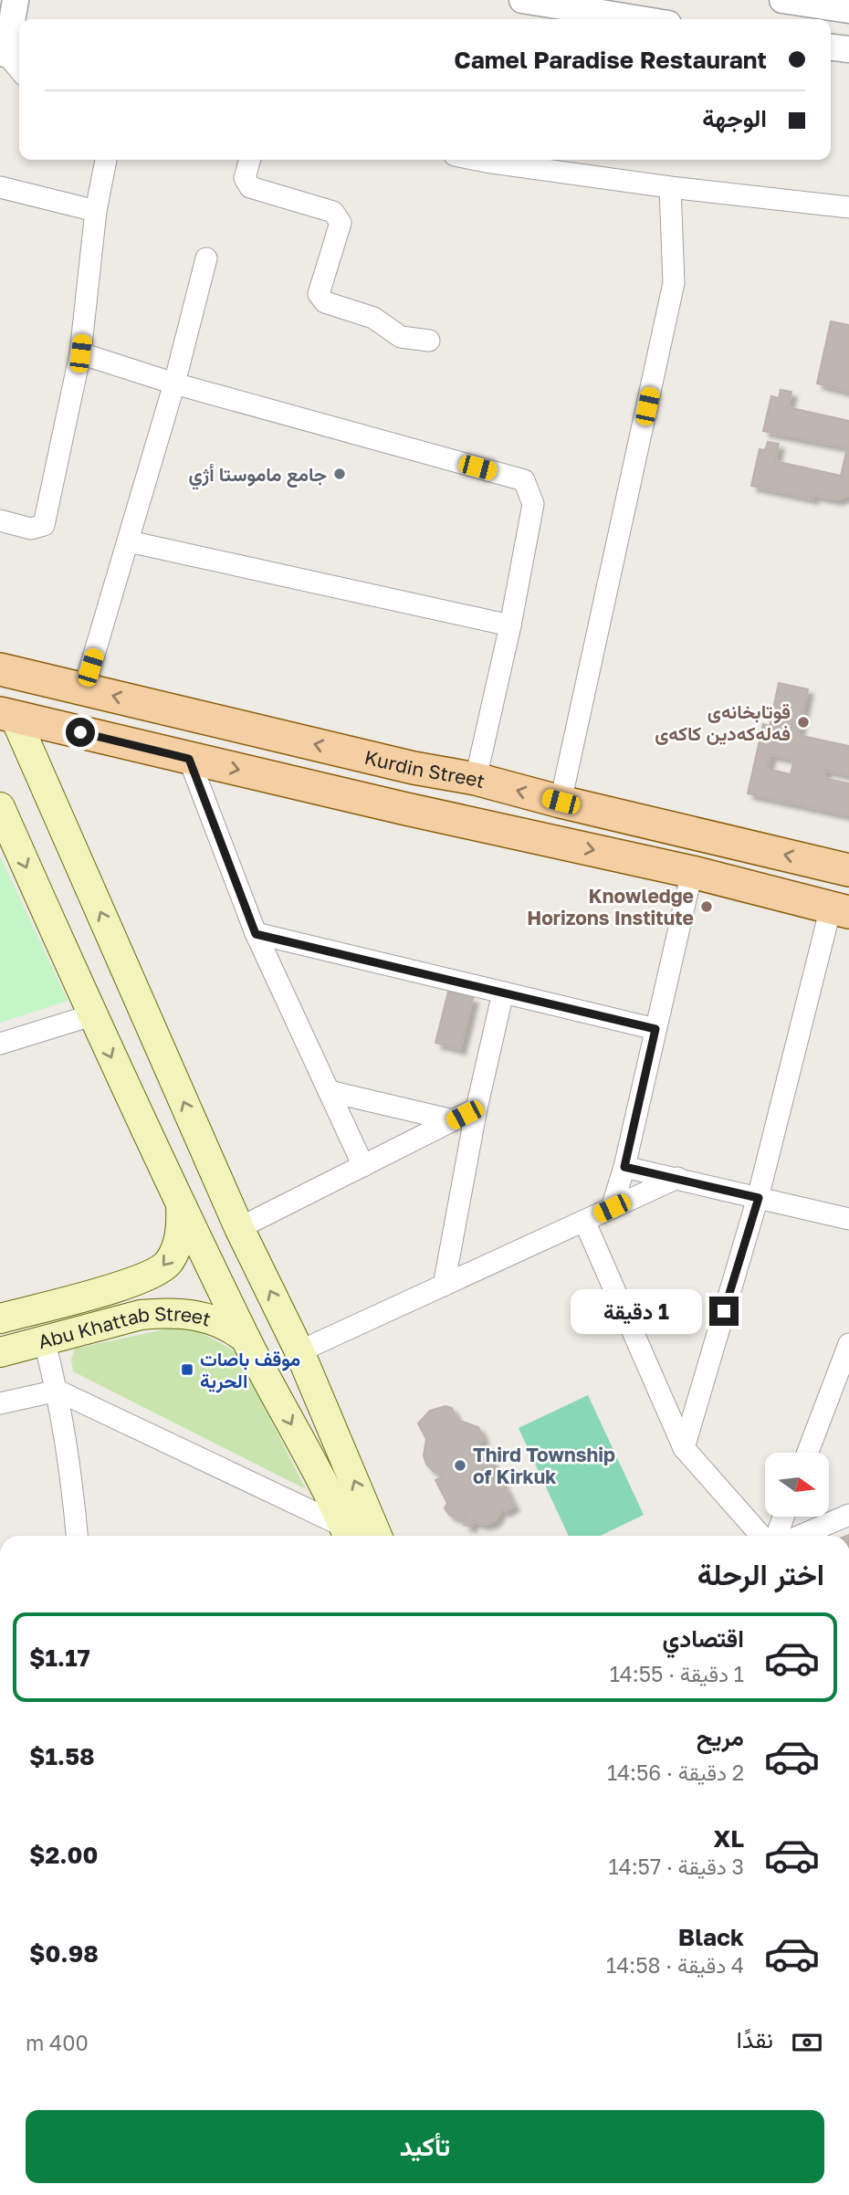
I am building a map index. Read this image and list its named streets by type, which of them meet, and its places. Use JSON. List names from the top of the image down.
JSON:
{
  "streets": {
    "main road": ["Kurdin Street", "Abu Khattab Street"]
  },
  "places": {
    "other": [
      "جامع ماموستا أژي",
      "قوتابخانەی فەلەکەدین کاکەی",
      "Knowledge Horizons Institute",
      "Third Township of Kirkuk"
    ],
    "transit": ["موقف باصات الحریة"]
  },
  "north": "right",
  "page": {
    "banner": ["Camel Paradise Restaurant", "الوجهة"],
    "bubble": "1 دقيقة",
    "heading": "اختر الرحلة",
    "list": [
      {
        "name": "اقتصادي",
        "note": "1 دقيقة · 14:55",
        "value": "$1.17"
      },
      {
        "name": "مريح",
        "note": "2 دقيقة · 14:56",
        "value": "$1.58"
      },
      {
        "name": "XL",
        "note": "3 دقيقة · 14:57",
        "value": "$2.00"
      },
      {
        "name": "Black",
        "note": "4 دقيقة · 14:58",
        "value": "$0.98"
      }
    ],
    "pay": ["نقدًا", "400 m"],
    "buttons": "تأكيد"
  }
}
